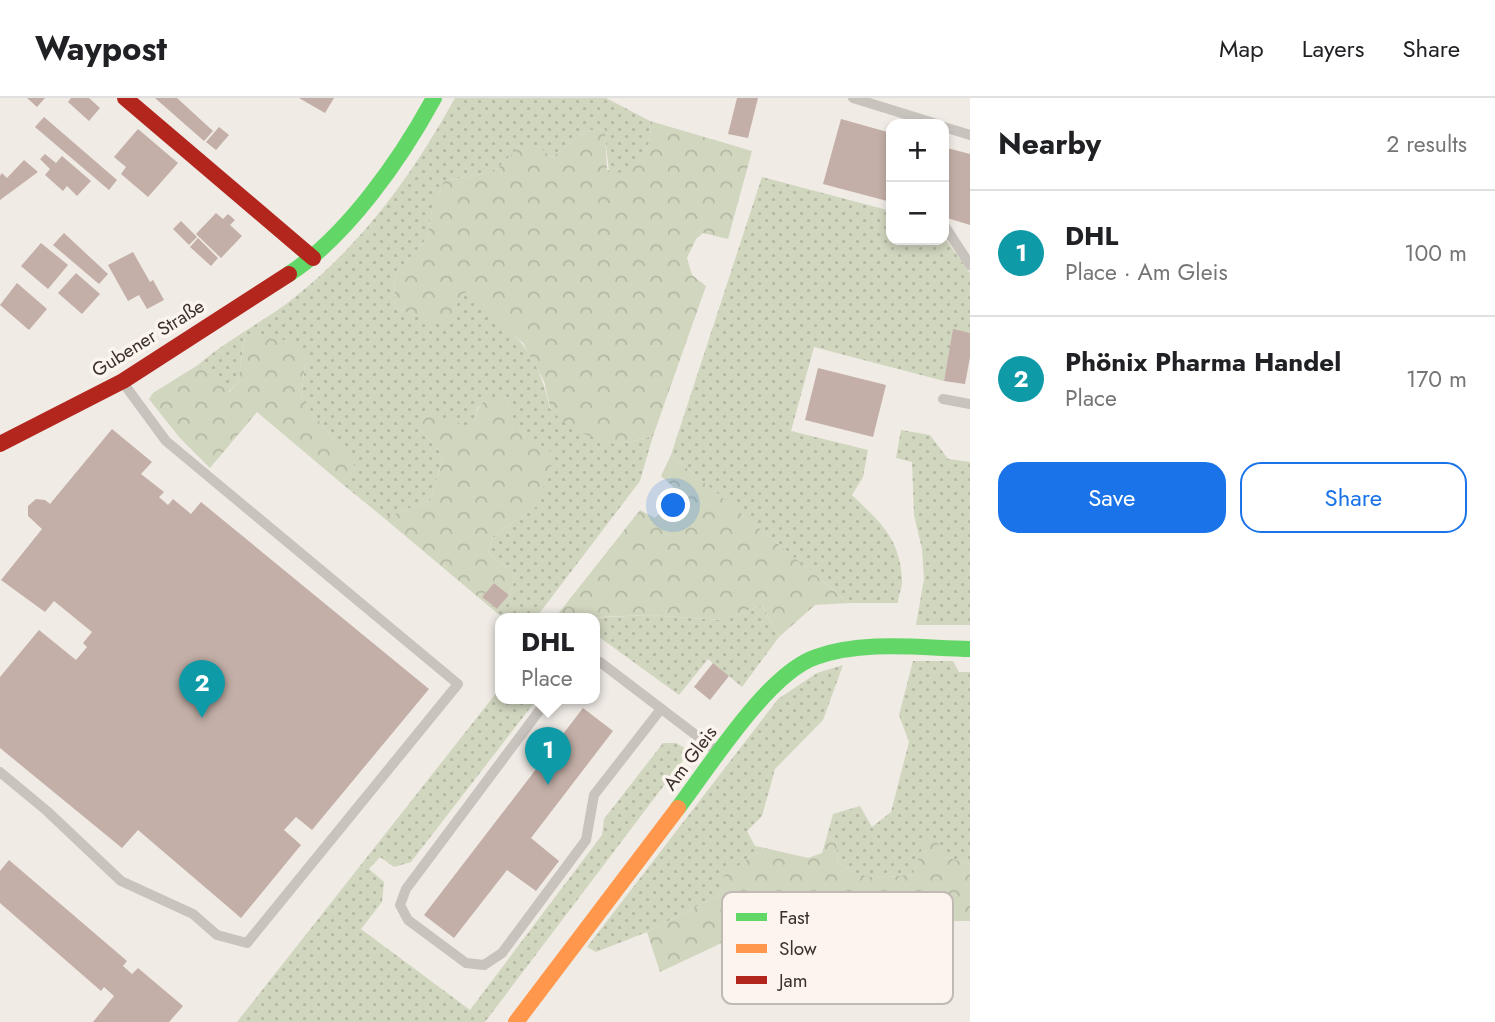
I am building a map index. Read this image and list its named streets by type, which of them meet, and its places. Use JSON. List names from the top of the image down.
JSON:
{
  "streets": {
    "street": ["Gubener Straße", "Am Gleis"]
  },
  "legend": ["Fast", "Slow", "Jam"],
  "page": {
    "header": "Waypost",
    "nav": ["Map", "Layers", "Share"],
    "heading": ["Nearby", "2 results"],
    "map_buttons": ["+", "−"],
    "list": [
      {
        "mark": "1",
        "name": "DHL",
        "note": "Place · Am Gleis",
        "value": "100 m"
      },
      {
        "mark": "2",
        "name": "Phönix Pharma Handel",
        "note": "Place",
        "value": "170 m"
      }
    ],
    "buttons": ["Save", "Share"],
    "popup": ["DHL", "Place"],
    "pins": ["2", "1"]
  }
}
